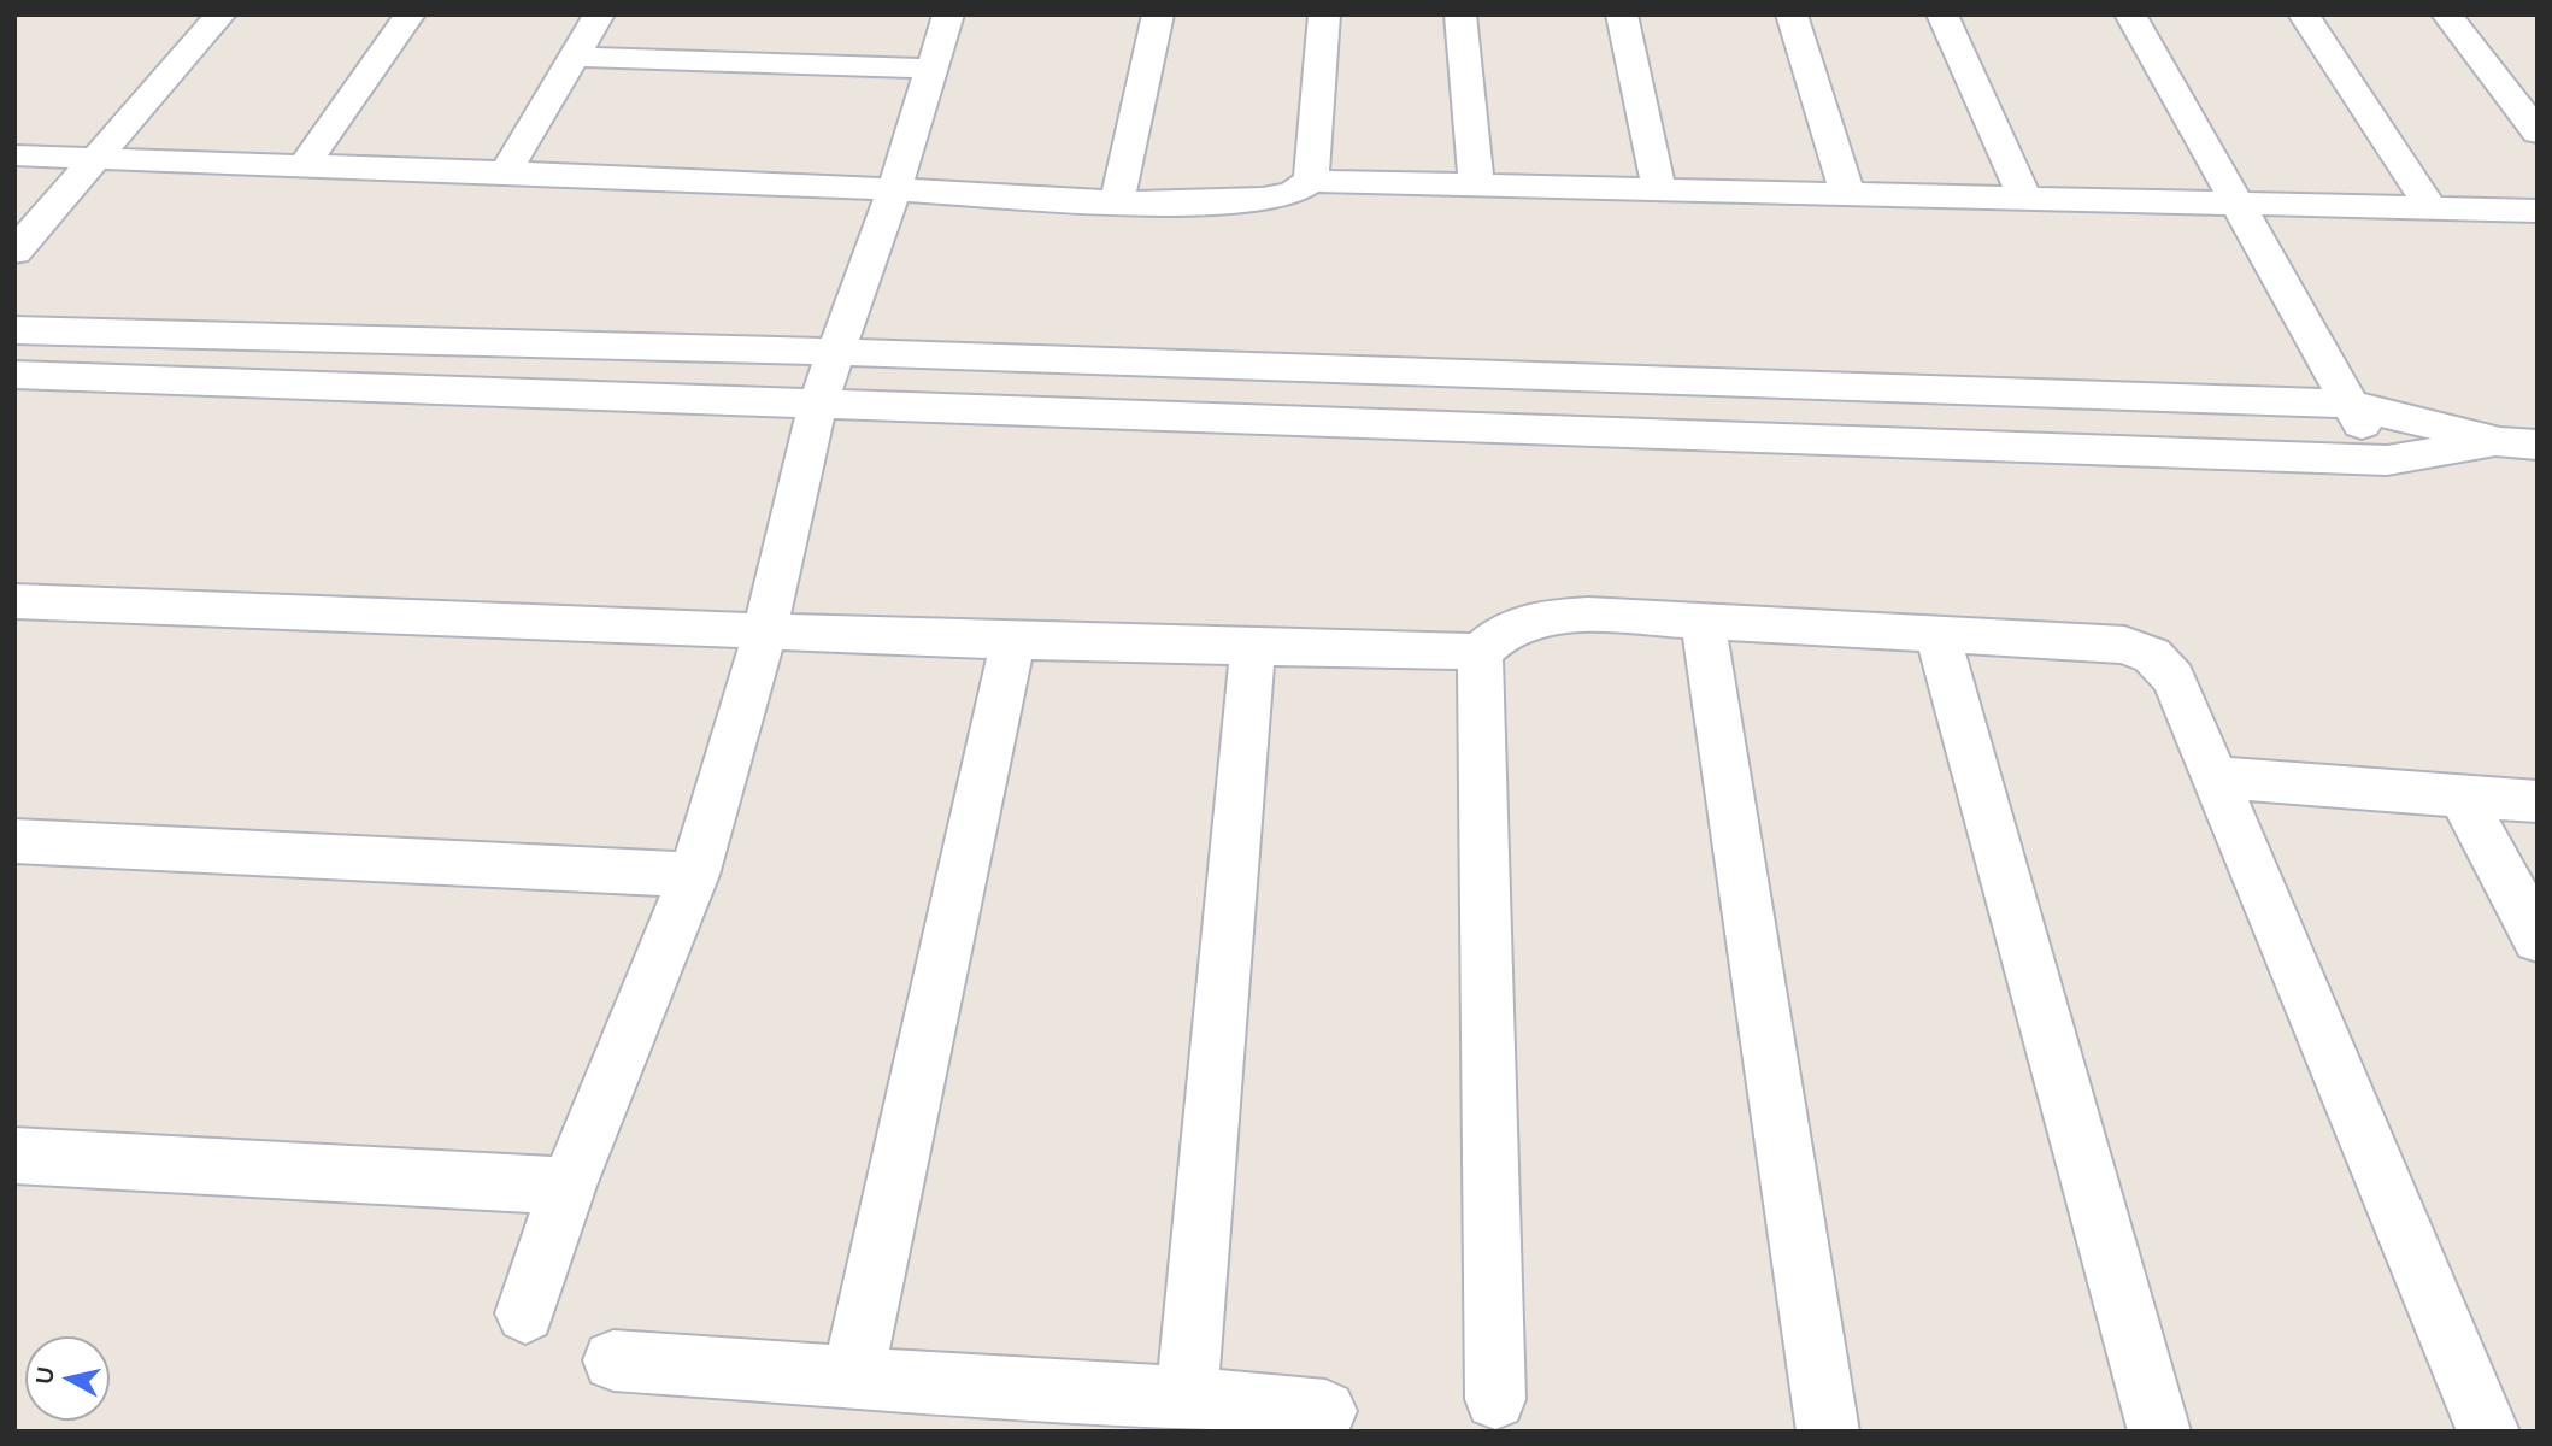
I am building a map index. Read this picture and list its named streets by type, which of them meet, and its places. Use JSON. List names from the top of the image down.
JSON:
{
  "north": "left"
}
